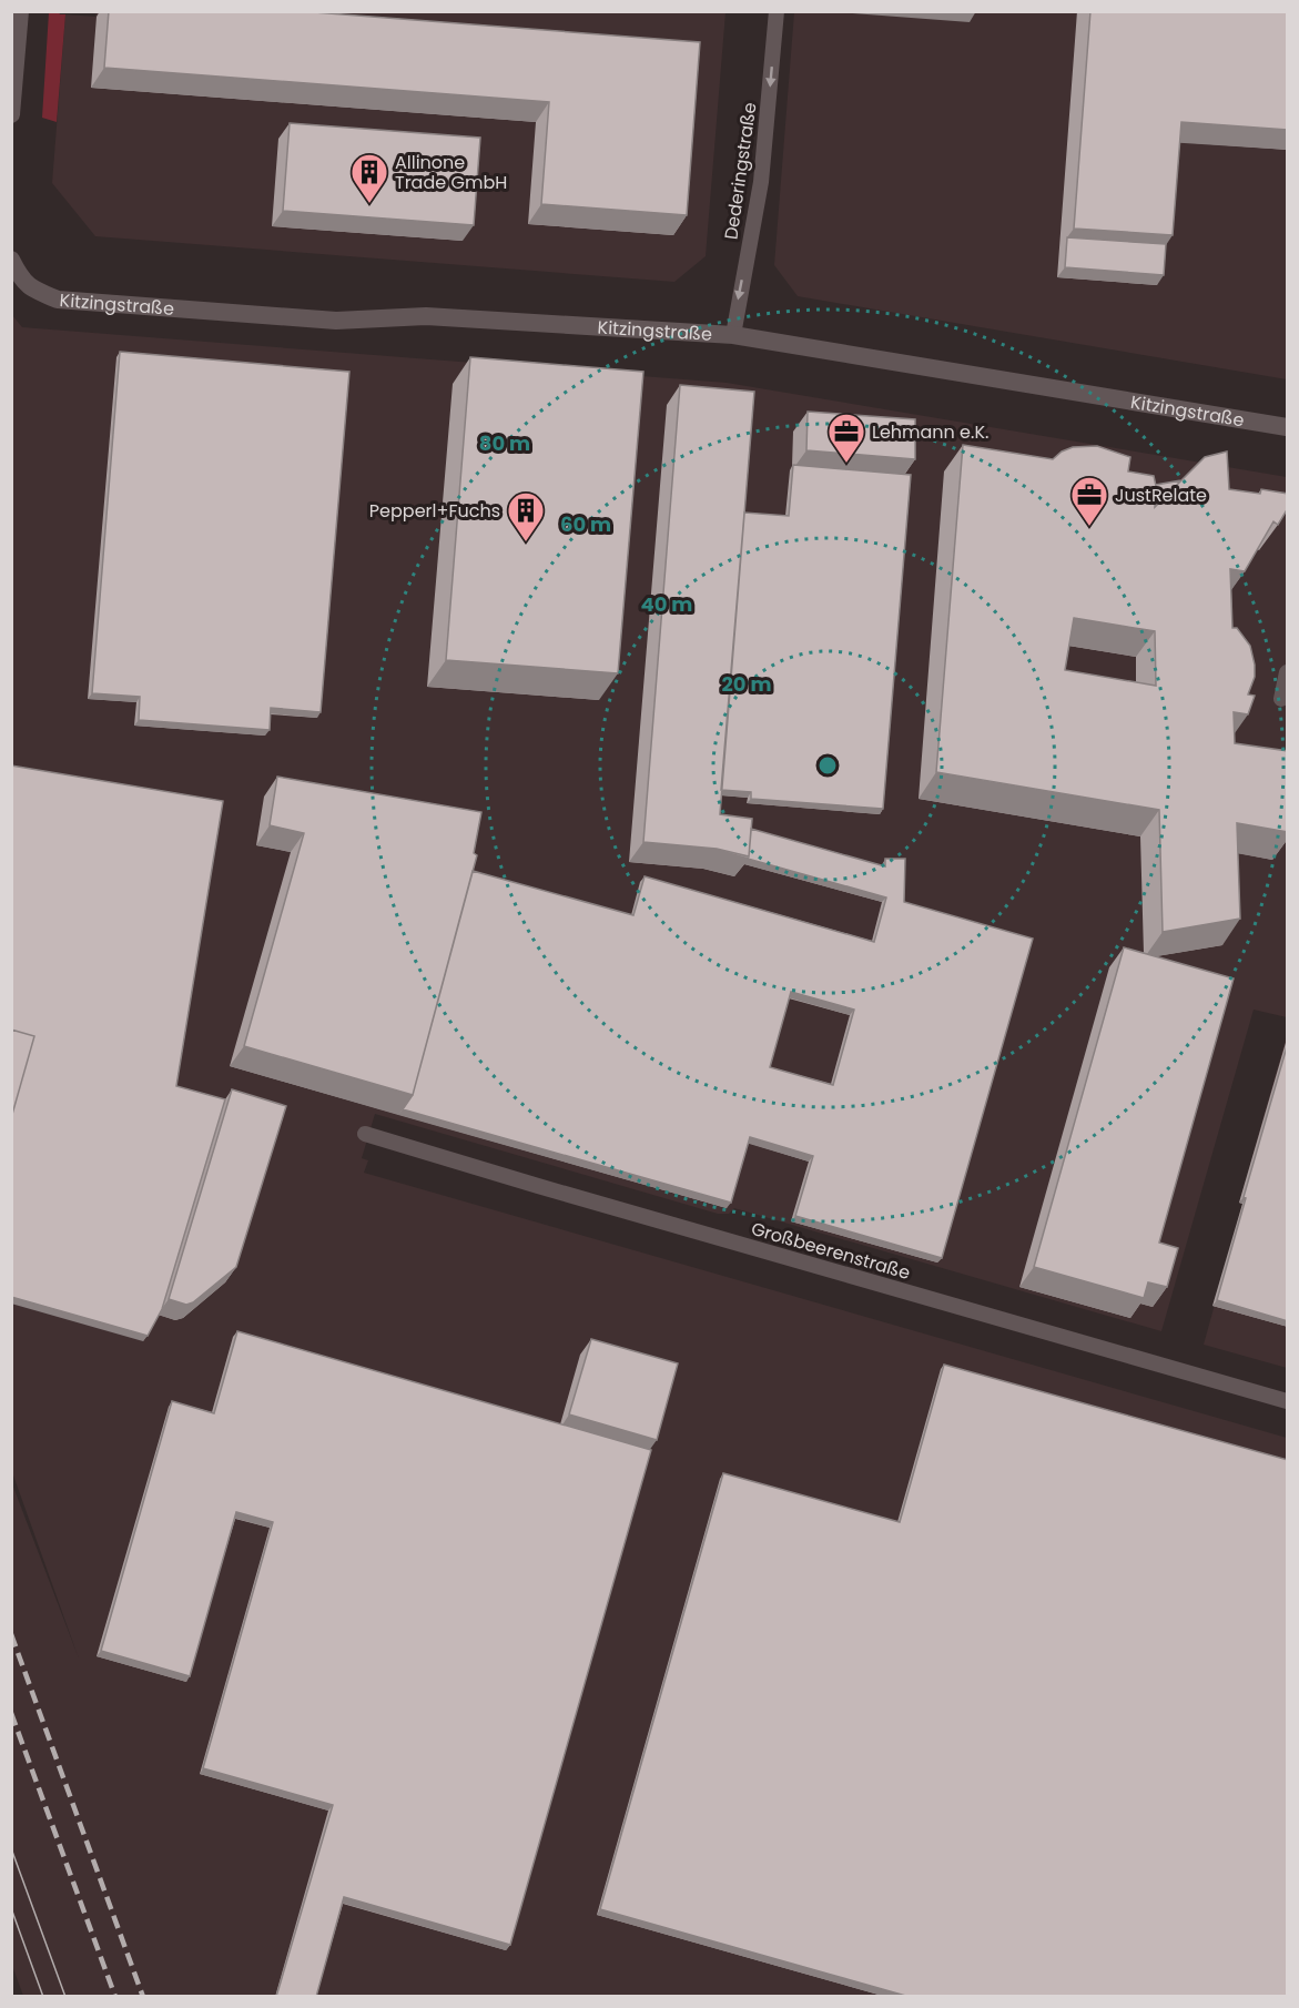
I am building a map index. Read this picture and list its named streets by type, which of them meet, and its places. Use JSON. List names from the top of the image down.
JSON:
{
  "streets": {
    "street": ["Kitzingstraße"],
    "lane": ["Dederingstraße", "Großbeerenstraße"]
  },
  "crossings": [
    ["Dederingstraße", "Kitzingstraße"]
  ],
  "one_way": ["Dederingstraße"],
  "places": {
    "building": ["Allinone Trade GmbH", "Pepperl+Fuchs"],
    "office": ["Lehmann e.K.", "JustRelate"]
  },
  "rings": [
    "80 m",
    "60 m",
    "40 m",
    "20 m"
  ]
}
